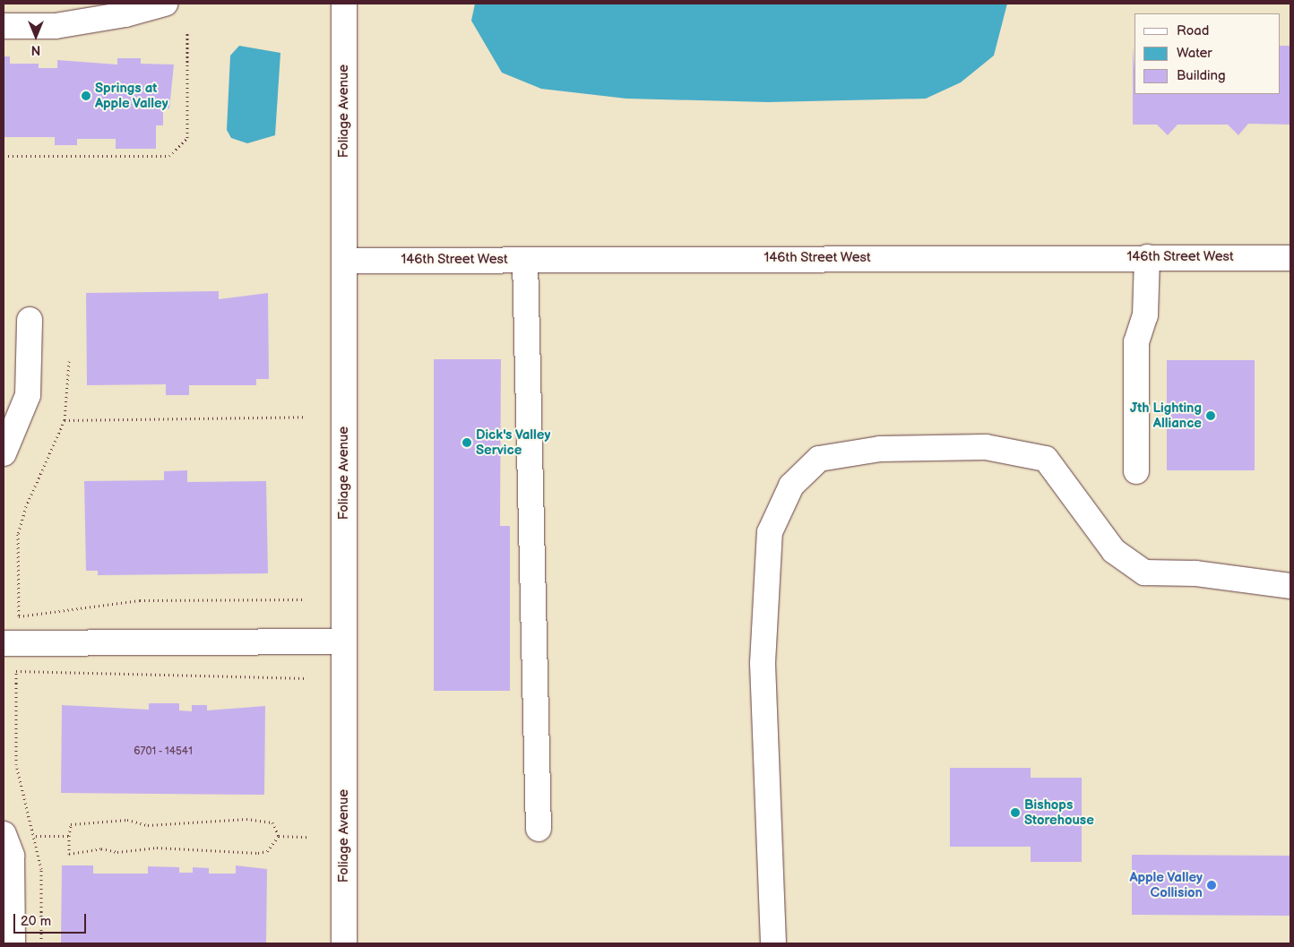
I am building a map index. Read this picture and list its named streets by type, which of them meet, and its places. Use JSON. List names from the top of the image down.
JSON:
{
  "streets": {
    "street": ["Foliage Avenue", "146th Street West"]
  },
  "crossings": [
    ["Foliage Avenue", "146th Street West"]
  ],
  "places": [
    "Springs at Apple Valley",
    "Jth Lighting Alliance",
    "Dick's Valley Service",
    "Bishops Storehouse",
    "Apple Valley Collision"
  ],
  "house_numbers": ["6701 - 14541"],
  "legend": ["Road", "Water", "Building"],
  "scale_bar": "20 m",
  "north": "bottom"
}
